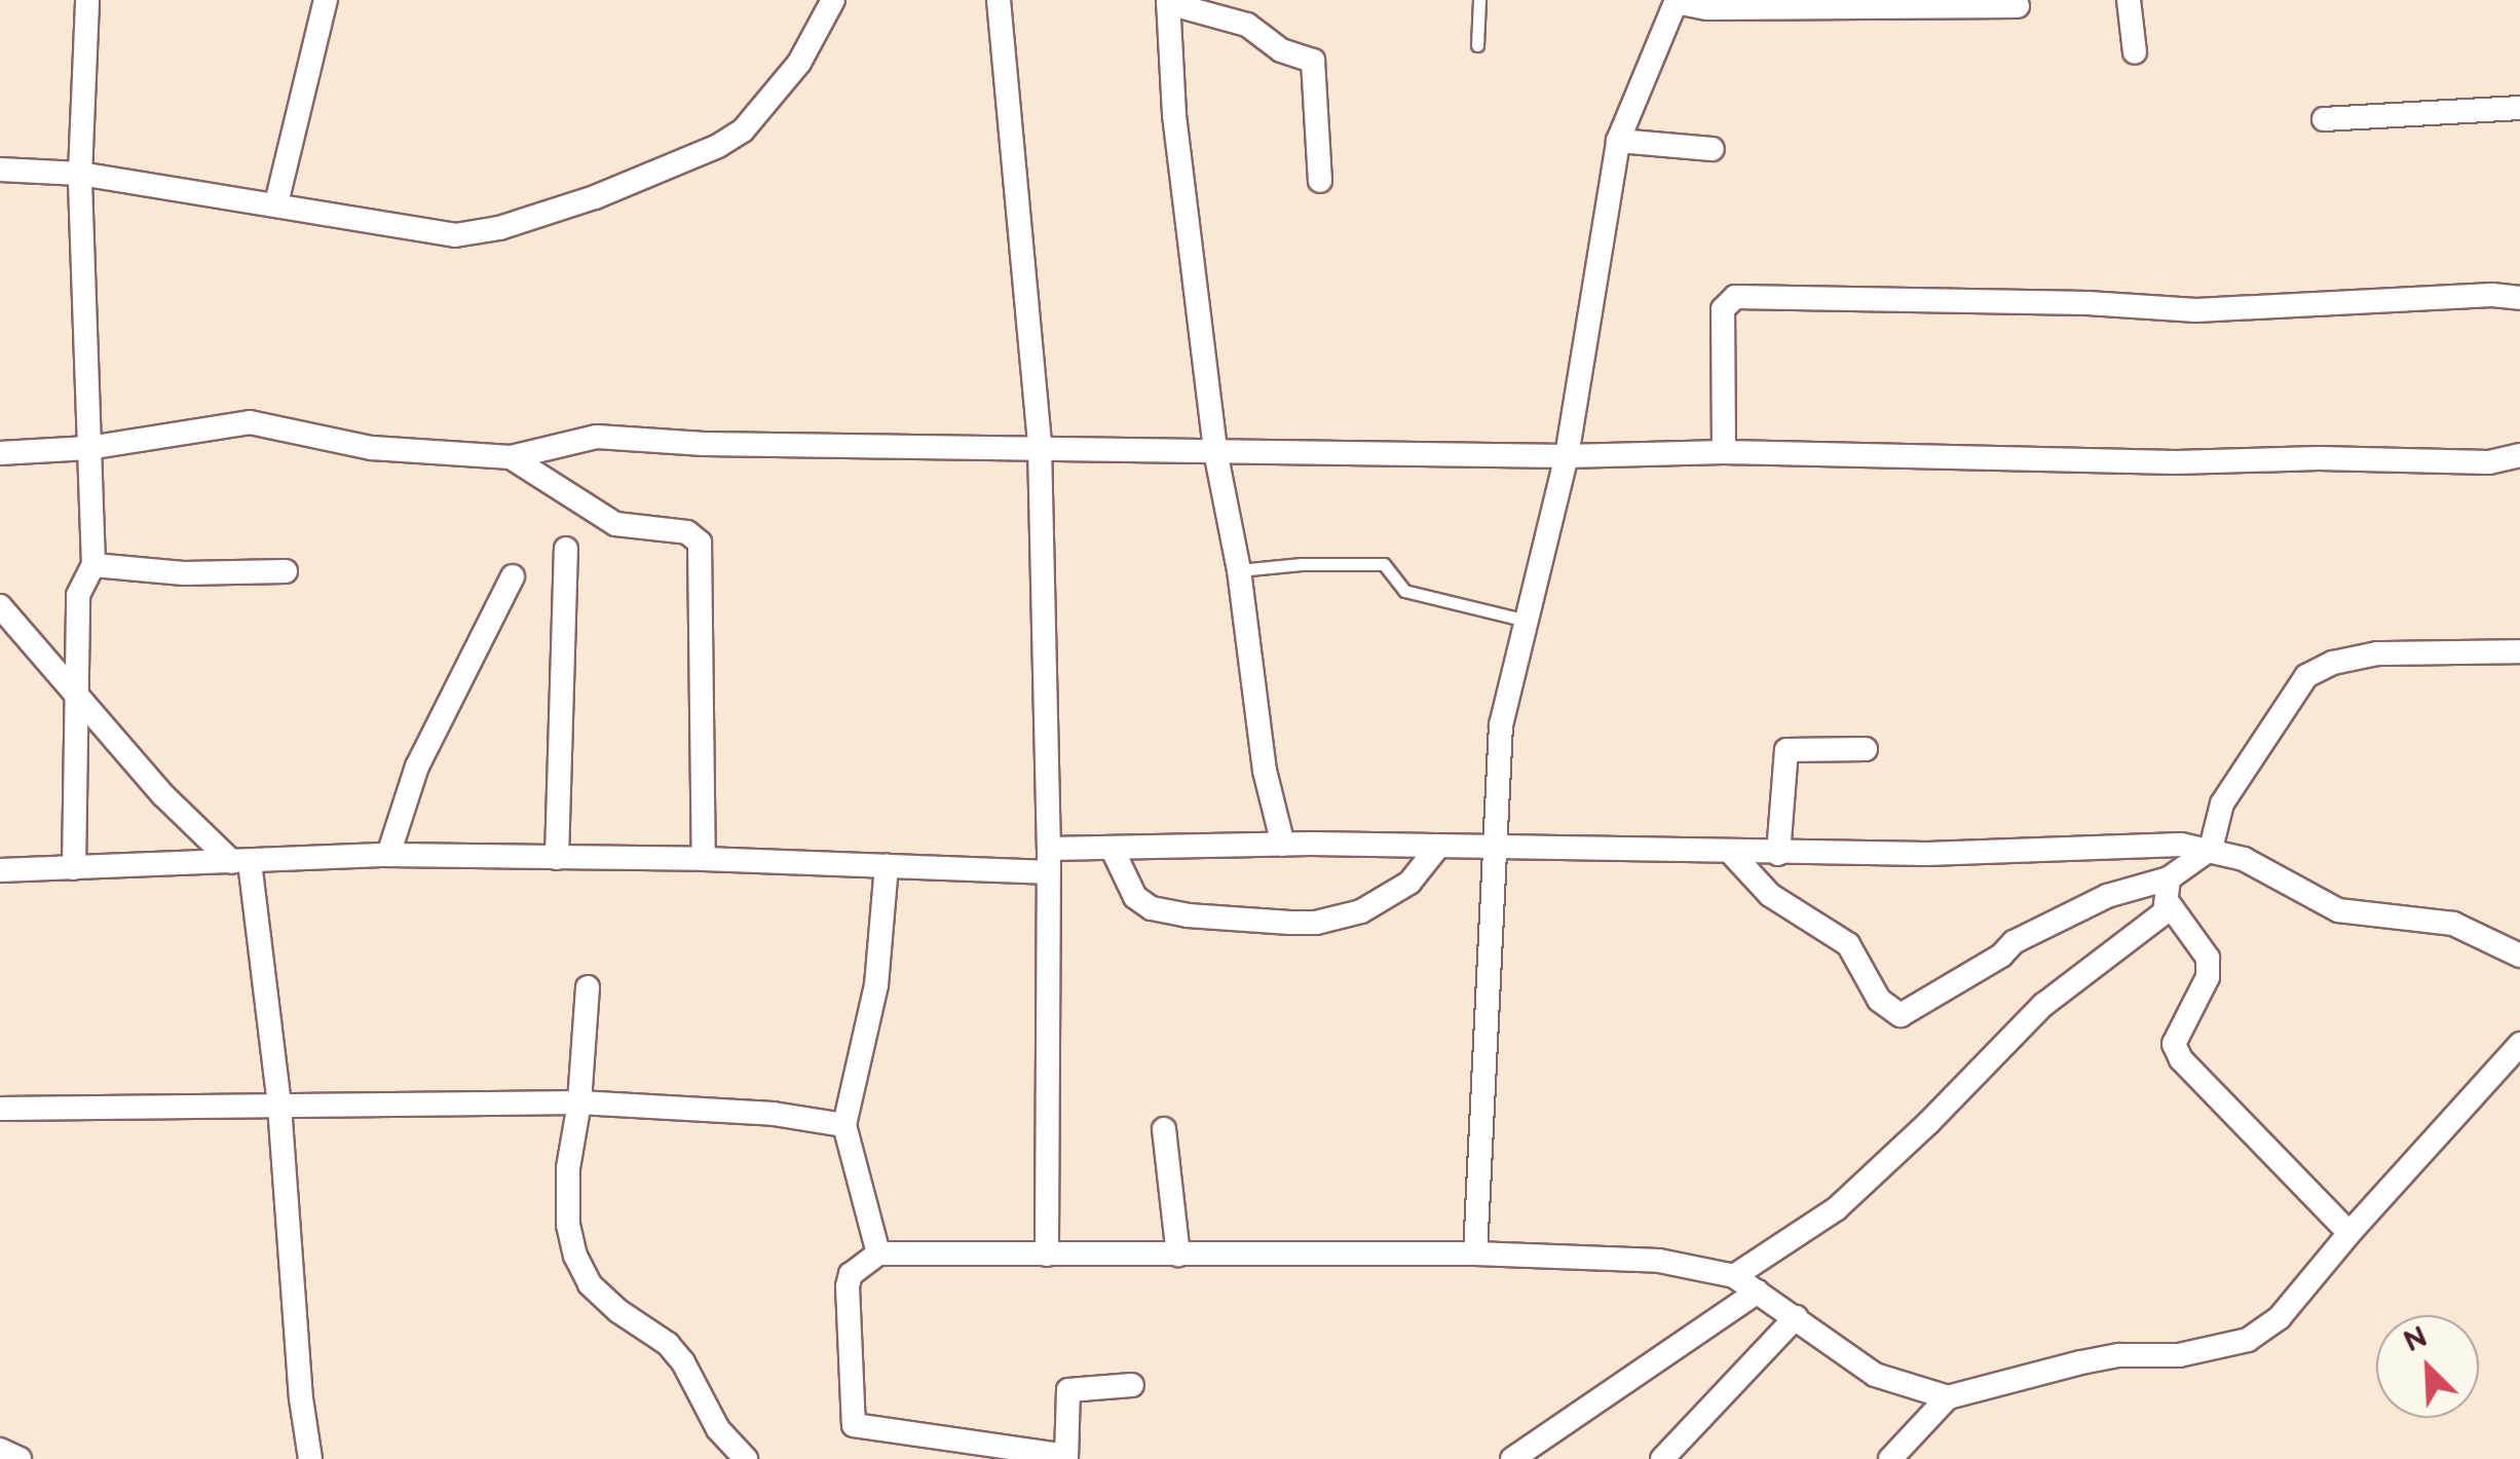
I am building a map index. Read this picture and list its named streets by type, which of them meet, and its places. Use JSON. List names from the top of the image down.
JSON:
{
  "north": "top left"
}
